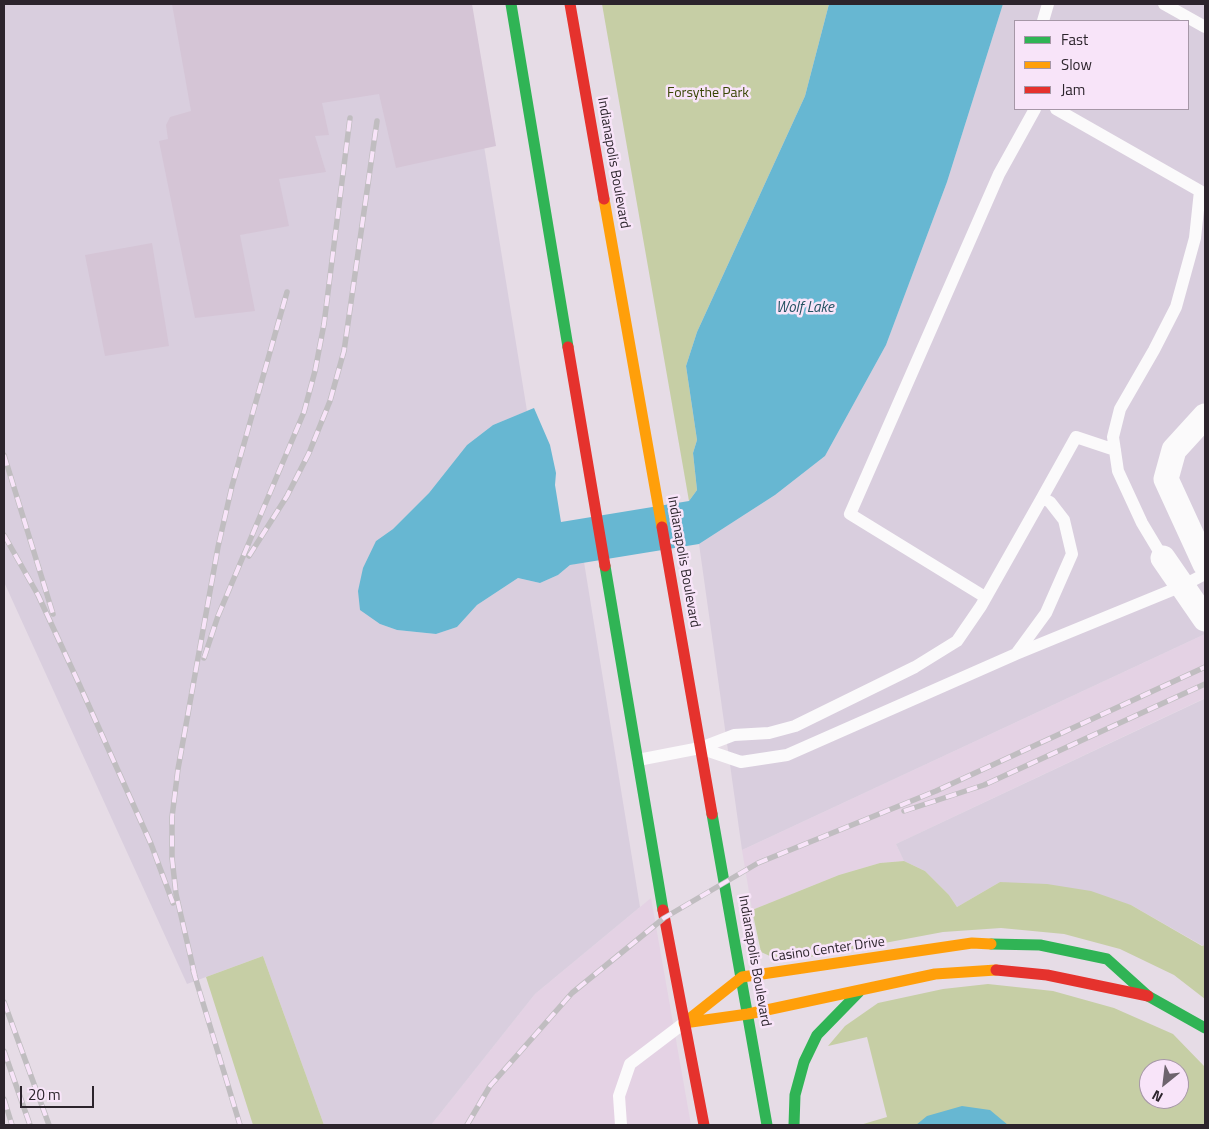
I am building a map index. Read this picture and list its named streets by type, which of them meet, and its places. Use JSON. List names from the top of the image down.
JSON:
{
  "streets": {
    "main road": ["Indianapolis Boulevard", "Casino Center Drive"]
  },
  "crossings": [
    ["Indianapolis Boulevard", "Casino Center Drive"]
  ],
  "water": ["Wolf Lake"],
  "parks": ["Forsythe Park"],
  "legend": ["Fast", "Slow", "Jam"],
  "scale_bar": "20 m",
  "north": "bottom left"
}
